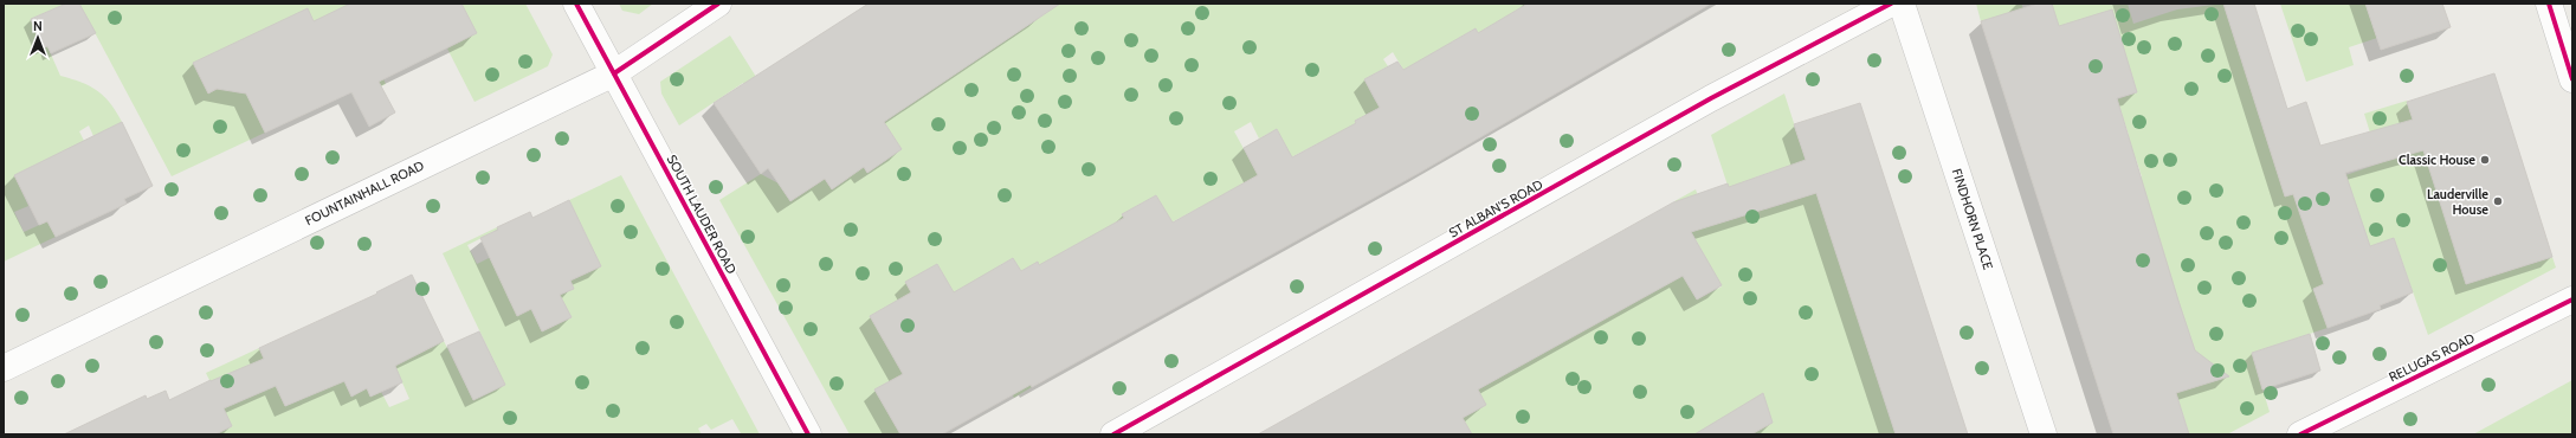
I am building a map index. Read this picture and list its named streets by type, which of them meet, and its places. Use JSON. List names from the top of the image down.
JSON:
{
  "streets": {
    "street": [
      "FOUNTAINHALL ROAD",
      "ST ALBAN'S ROAD",
      "SOUTH LAUDER ROAD",
      "FINDHORN PLACE",
      "RELUGAS ROAD"
    ]
  },
  "crossings": [
    ["FOUNTAINHALL ROAD", "SOUTH LAUDER ROAD"]
  ],
  "places": ["Classic House", "Lauderville House"],
  "north": "top"
}
